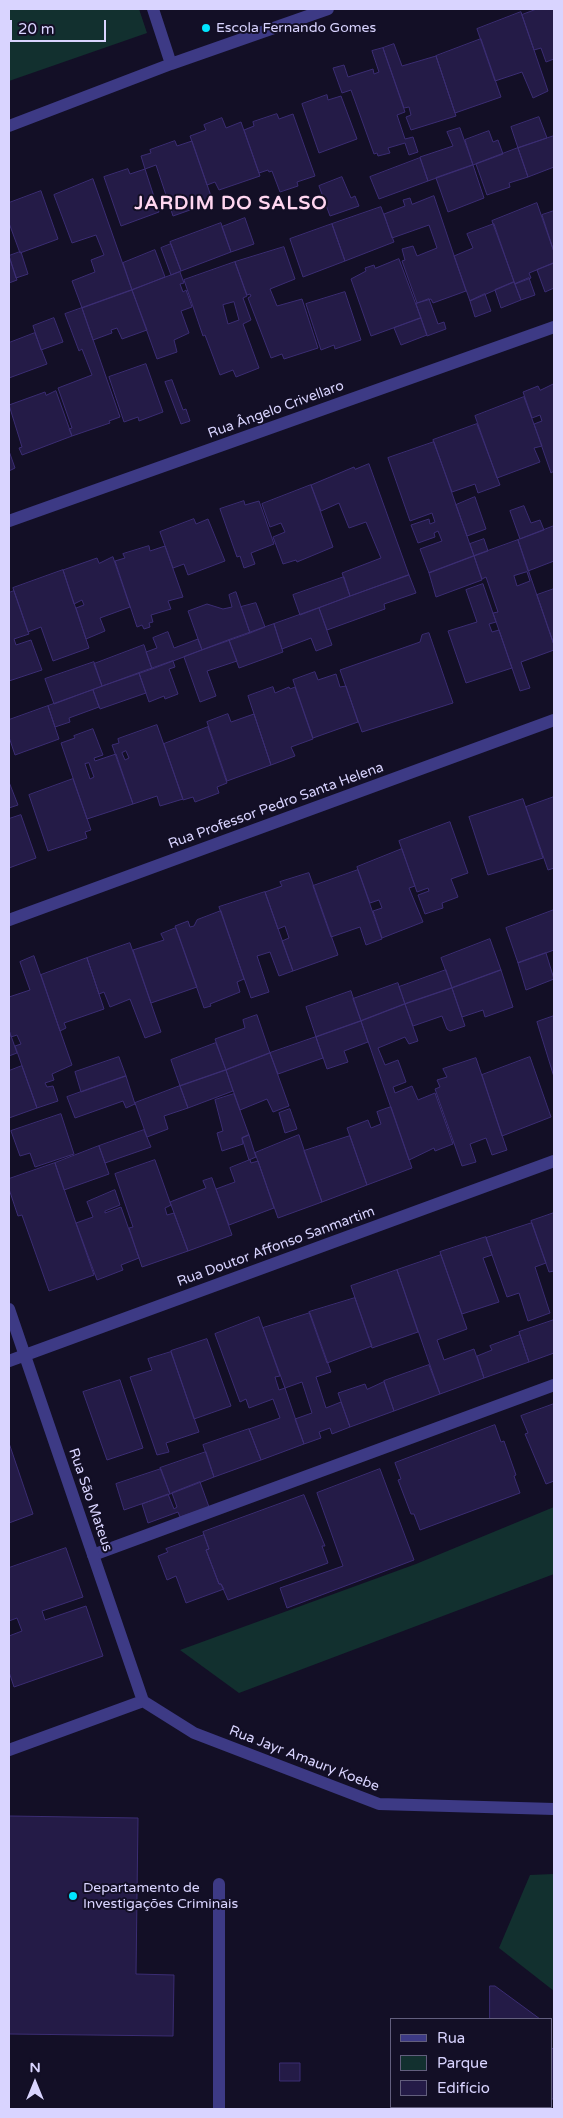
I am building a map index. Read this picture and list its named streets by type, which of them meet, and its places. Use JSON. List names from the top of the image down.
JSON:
{
  "streets": {
    "street": [
      "Rua Ângelo Crivellaro",
      "Rua Professor Pedro Santa Helena",
      "Rua Doutor Affonso Sanmartim",
      "Rua São Mateus",
      "Rua Jayr Amaury Koebe"
    ]
  },
  "crossings": [
    ["Rua Doutor Affonso Sanmartim", "Rua São Mateus"],
    ["Rua São Mateus", "Rua Jayr Amaury Koebe"]
  ],
  "districts": ["JARDIM DO SALSO"],
  "places": ["Escola Fernando Gomes", "Departamento de Investigações Criminais"],
  "legend": ["Rua", "Parque", "Edifício"],
  "scale_bar": "20 m",
  "north": "top"
}
